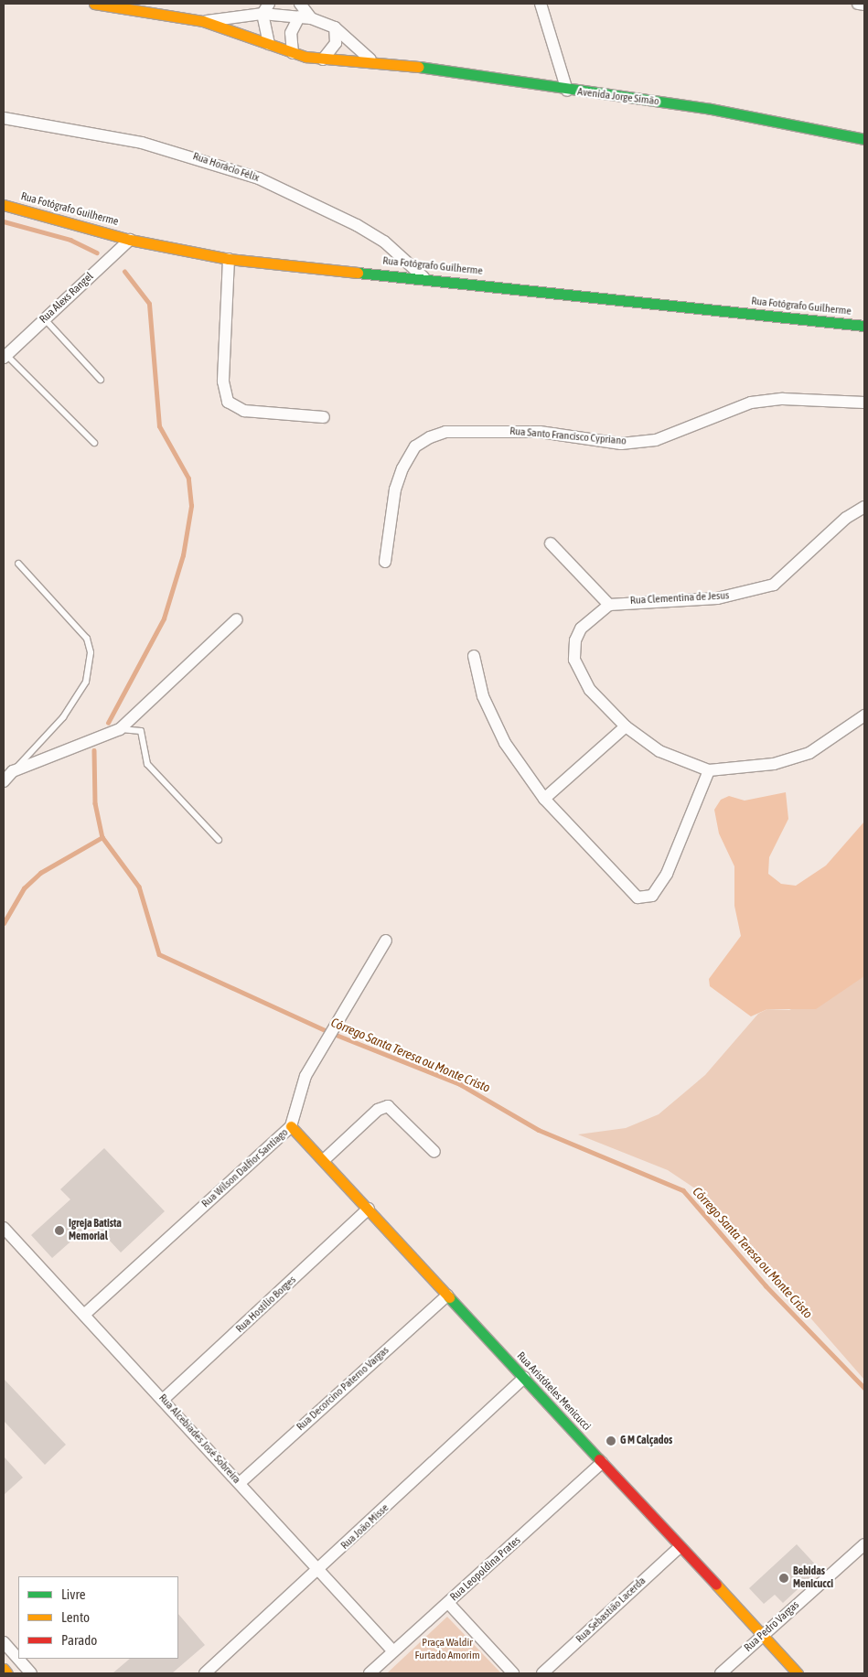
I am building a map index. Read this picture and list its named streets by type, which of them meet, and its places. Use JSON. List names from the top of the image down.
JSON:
{
  "streets": {
    "main road": ["Avenida Jorge Simão", "Rua Fotógrafo Guilherme", "Rua Aristóteles Menicucci"],
    "street": [
      "Rua Horácio Félix",
      "Rua Alexs Rangel",
      "Rua Santo Francisco Cypriano",
      "Rua Clementina de Jesus",
      "Rua Wilson Dalfior Santiago",
      "Rua Hostílio Borges",
      "Rua Decorcino Paterno Vargas",
      "Rua Alcebiades José Sobreira",
      "Rua João Misse",
      "Rua Leopoldina Prates",
      "Rua Sebastião Lacerda",
      "Rua Pedro Vargas"
    ]
  },
  "crossings": [
    ["Rua Horácio Félix", "Rua Fotógrafo Guilherme"],
    ["Rua Fotógrafo Guilherme", "Rua Alexs Rangel"],
    ["Rua Wilson Dalfior Santiago", "Rua Aristóteles Menicucci"],
    ["Rua Wilson Dalfior Santiago", "Rua Alcebiades José Sobreira"],
    ["Rua Hostílio Borges", "Rua Aristóteles Menicucci"],
    ["Rua Hostílio Borges", "Rua Alcebiades José Sobreira"],
    ["Rua Decorcino Paterno Vargas", "Rua Aristóteles Menicucci"],
    ["Rua Decorcino Paterno Vargas", "Rua Alcebiades José Sobreira"],
    ["Rua Aristóteles Menicucci", "Rua João Misse"],
    ["Rua Aristóteles Menicucci", "Rua Leopoldina Prates"],
    ["Rua Aristóteles Menicucci", "Rua Sebastião Lacerda"],
    ["Rua Aristóteles Menicucci", "Rua Pedro Vargas"],
    ["Rua Alcebiades José Sobreira", "Rua João Misse"],
    ["Rua Alcebiades José Sobreira", "Rua Leopoldina Prates"]
  ],
  "water": ["Córrego Santa Teresa ou Monte Cristo"],
  "parks": ["Praça Waldir Furtado Amorim"],
  "places": ["Igreja Batista Memorial", "G M Calçados", "Bebidas Menicucci"],
  "legend": ["Livre", "Lento", "Parado"]
}
